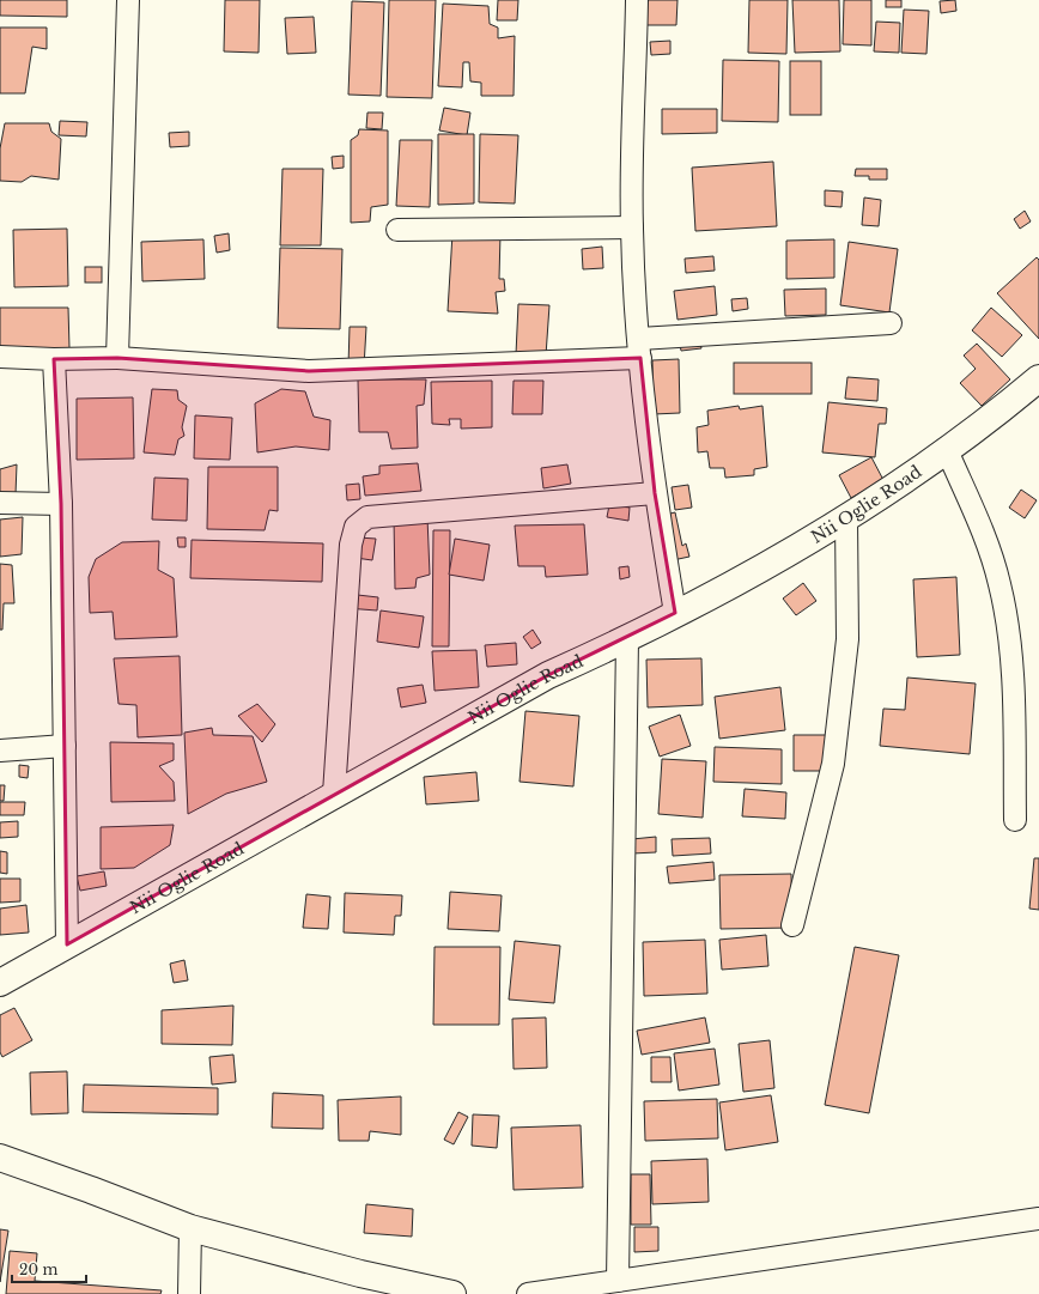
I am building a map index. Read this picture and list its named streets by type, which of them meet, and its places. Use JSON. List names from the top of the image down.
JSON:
{
  "streets": {
    "street": ["Nii Oglie Road"]
  },
  "scale_bar": "20 m"
}
